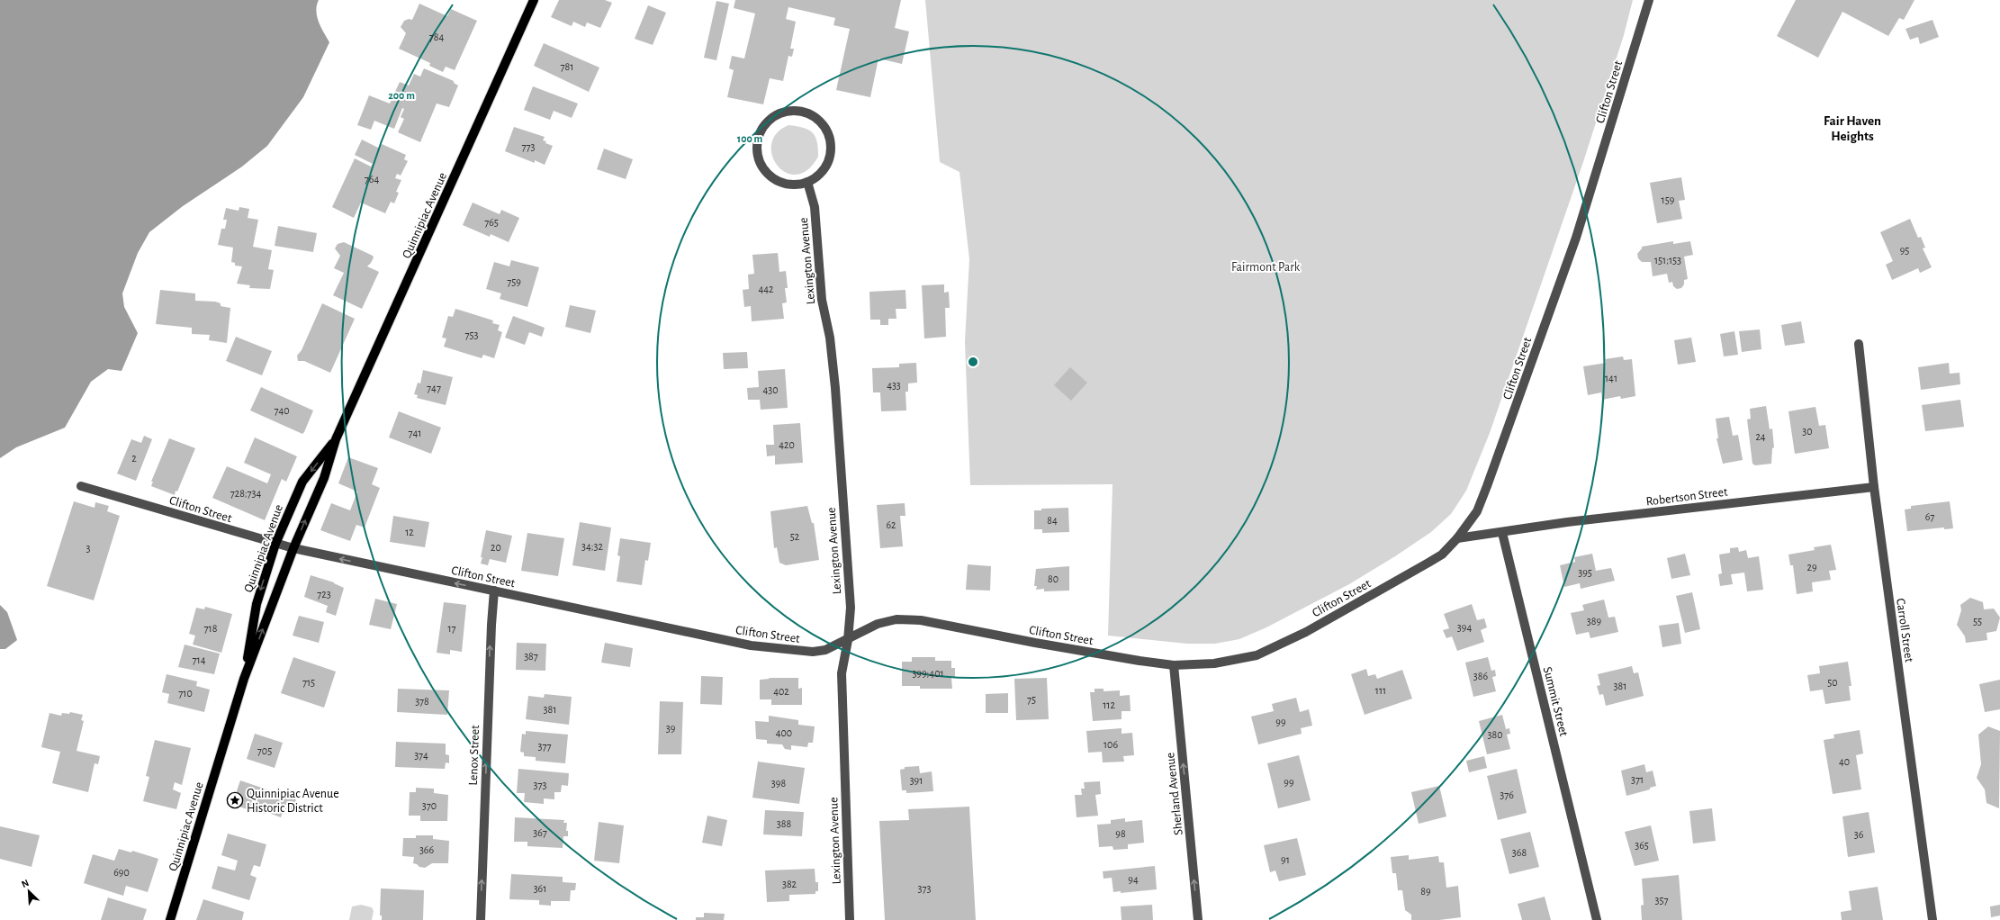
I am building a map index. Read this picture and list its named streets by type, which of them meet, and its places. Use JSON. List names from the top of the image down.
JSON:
{
  "streets": {
    "main road": ["Quinnipiac Avenue"],
    "street": [
      "Clifton Street",
      "Lexington Avenue",
      "Robertson Street",
      "Carroll Street",
      "Summit Street",
      "Lenox Street",
      "Sherland Avenue"
    ]
  },
  "crossings": [
    ["Clifton Street", "Quinnipiac Avenue"],
    ["Clifton Street", "Lexington Avenue"],
    ["Clifton Street", "Lenox Street"],
    ["Clifton Street", "Sherland Avenue"],
    ["Robertson Street", "Carroll Street"],
    ["Robertson Street", "Summit Street"]
  ],
  "one_way": ["Lenox Street", "Sherland Avenue"],
  "districts": ["Fair Haven Heights"],
  "parks": ["Fairmont Park"],
  "places": {
    "place": ["Quinnipiac Avenue Historic District"]
  },
  "house_numbers": [
    "784",
    "781",
    "773",
    "764",
    "159",
    "765",
    "95",
    "151;153",
    "759",
    "442",
    "753",
    "141",
    "433",
    "747",
    "430",
    "740",
    "30",
    "741",
    "24",
    "420",
    "2",
    "728;734",
    "67",
    "84",
    "62",
    "12",
    "52",
    "34;32",
    "20",
    "3",
    "29",
    "395",
    "80",
    "723",
    "389",
    "55",
    "394",
    "718",
    "17",
    "387",
    "714",
    "399;401",
    "386",
    "715",
    "50",
    "381",
    "111",
    "402",
    "710",
    "75",
    "378",
    "112",
    "381",
    "99",
    "39",
    "400",
    "380",
    "106",
    "377",
    "705",
    "374",
    "40",
    "371",
    "391",
    "99",
    "398",
    "373",
    "376",
    "370",
    "388",
    "367",
    "98",
    "36",
    "365",
    "366",
    "368",
    "91",
    "690",
    "94",
    "382",
    "361",
    "373",
    "89",
    "357"
  ],
  "north": "top left",
  "rings": ["200 m", "100 m"]
}
